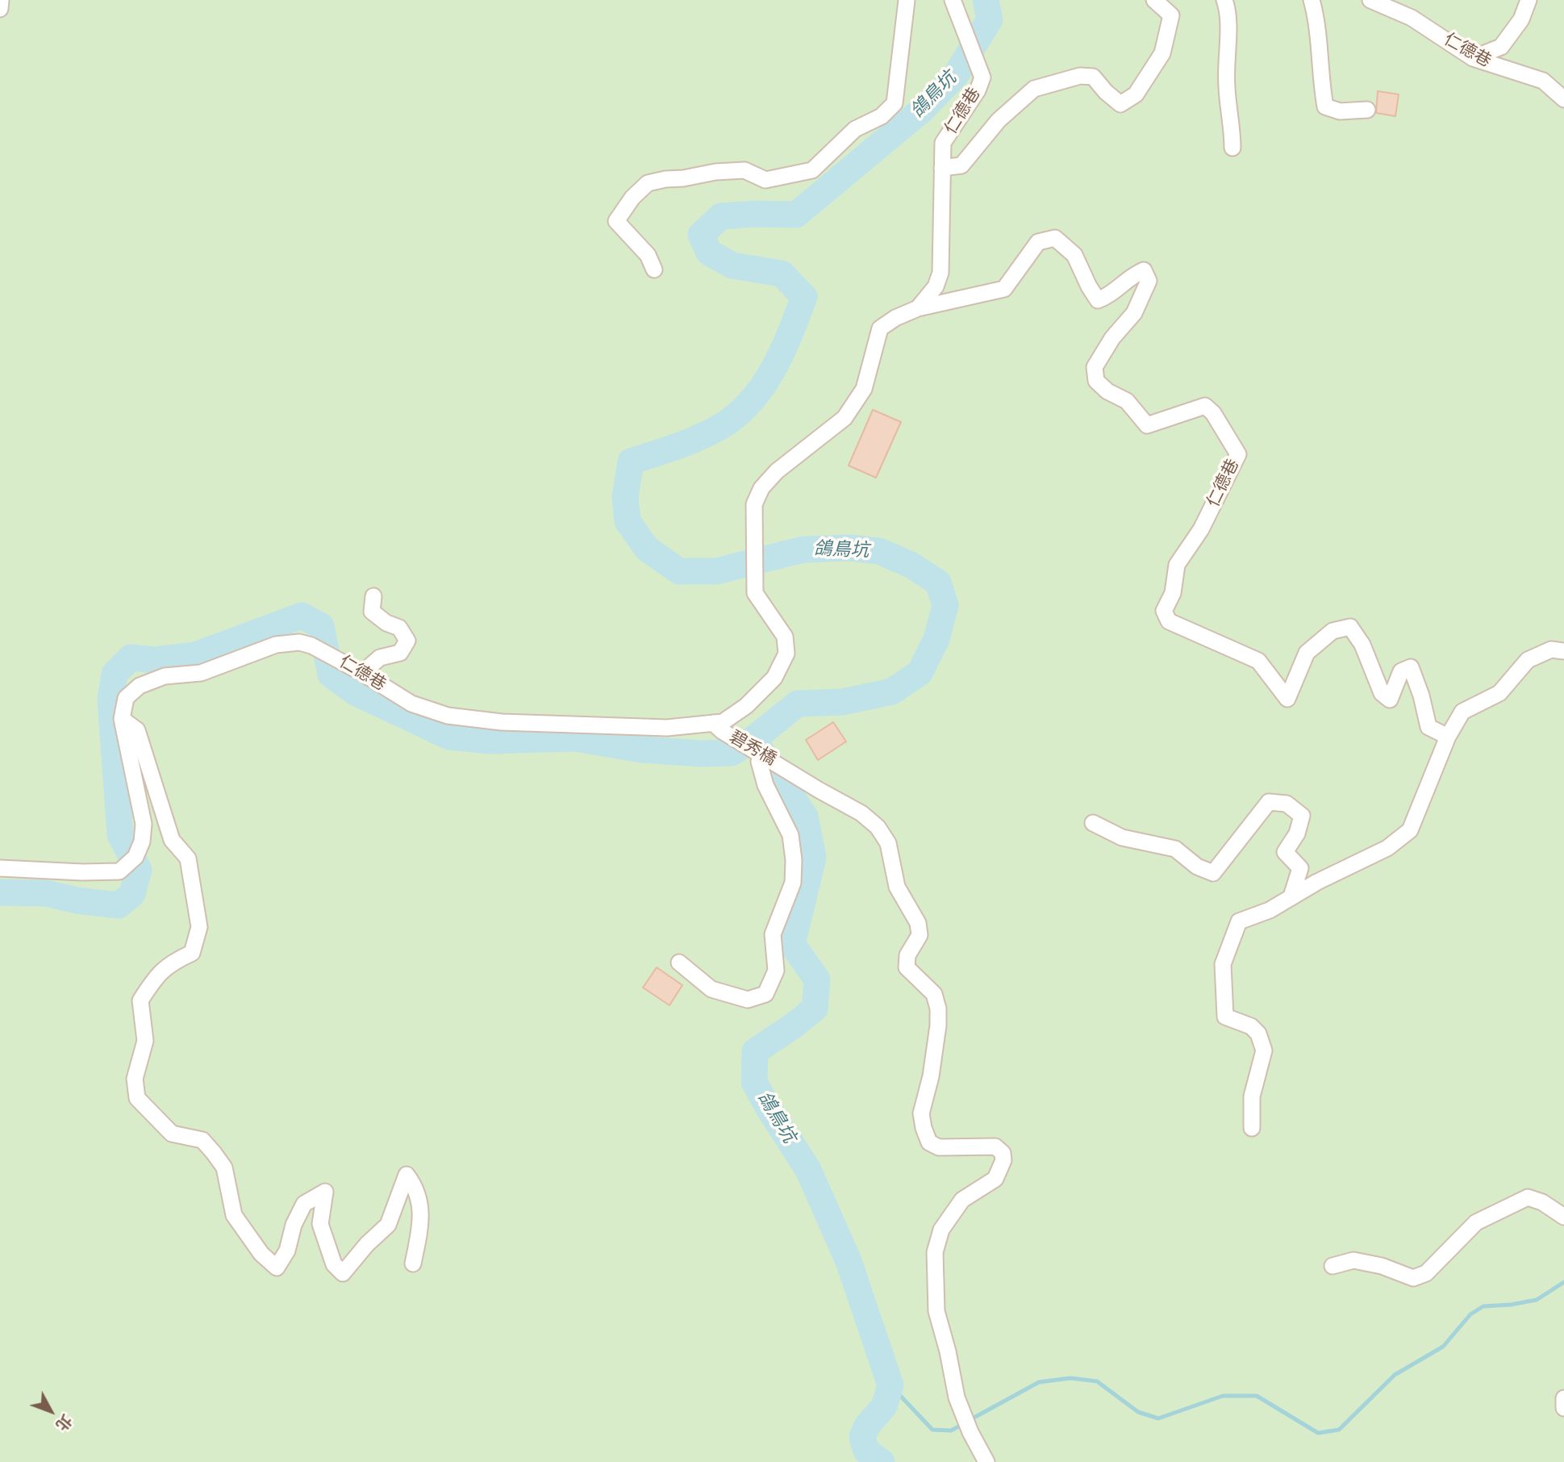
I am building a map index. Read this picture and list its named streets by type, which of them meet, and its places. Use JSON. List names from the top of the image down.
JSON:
{
  "streets": {
    "street": ["仁德巷", "碧秀橋"]
  },
  "crossings": [
    ["仁德巷", "碧秀橋"]
  ],
  "water": ["鴿鳥坑"],
  "north": "bottom right"
}
